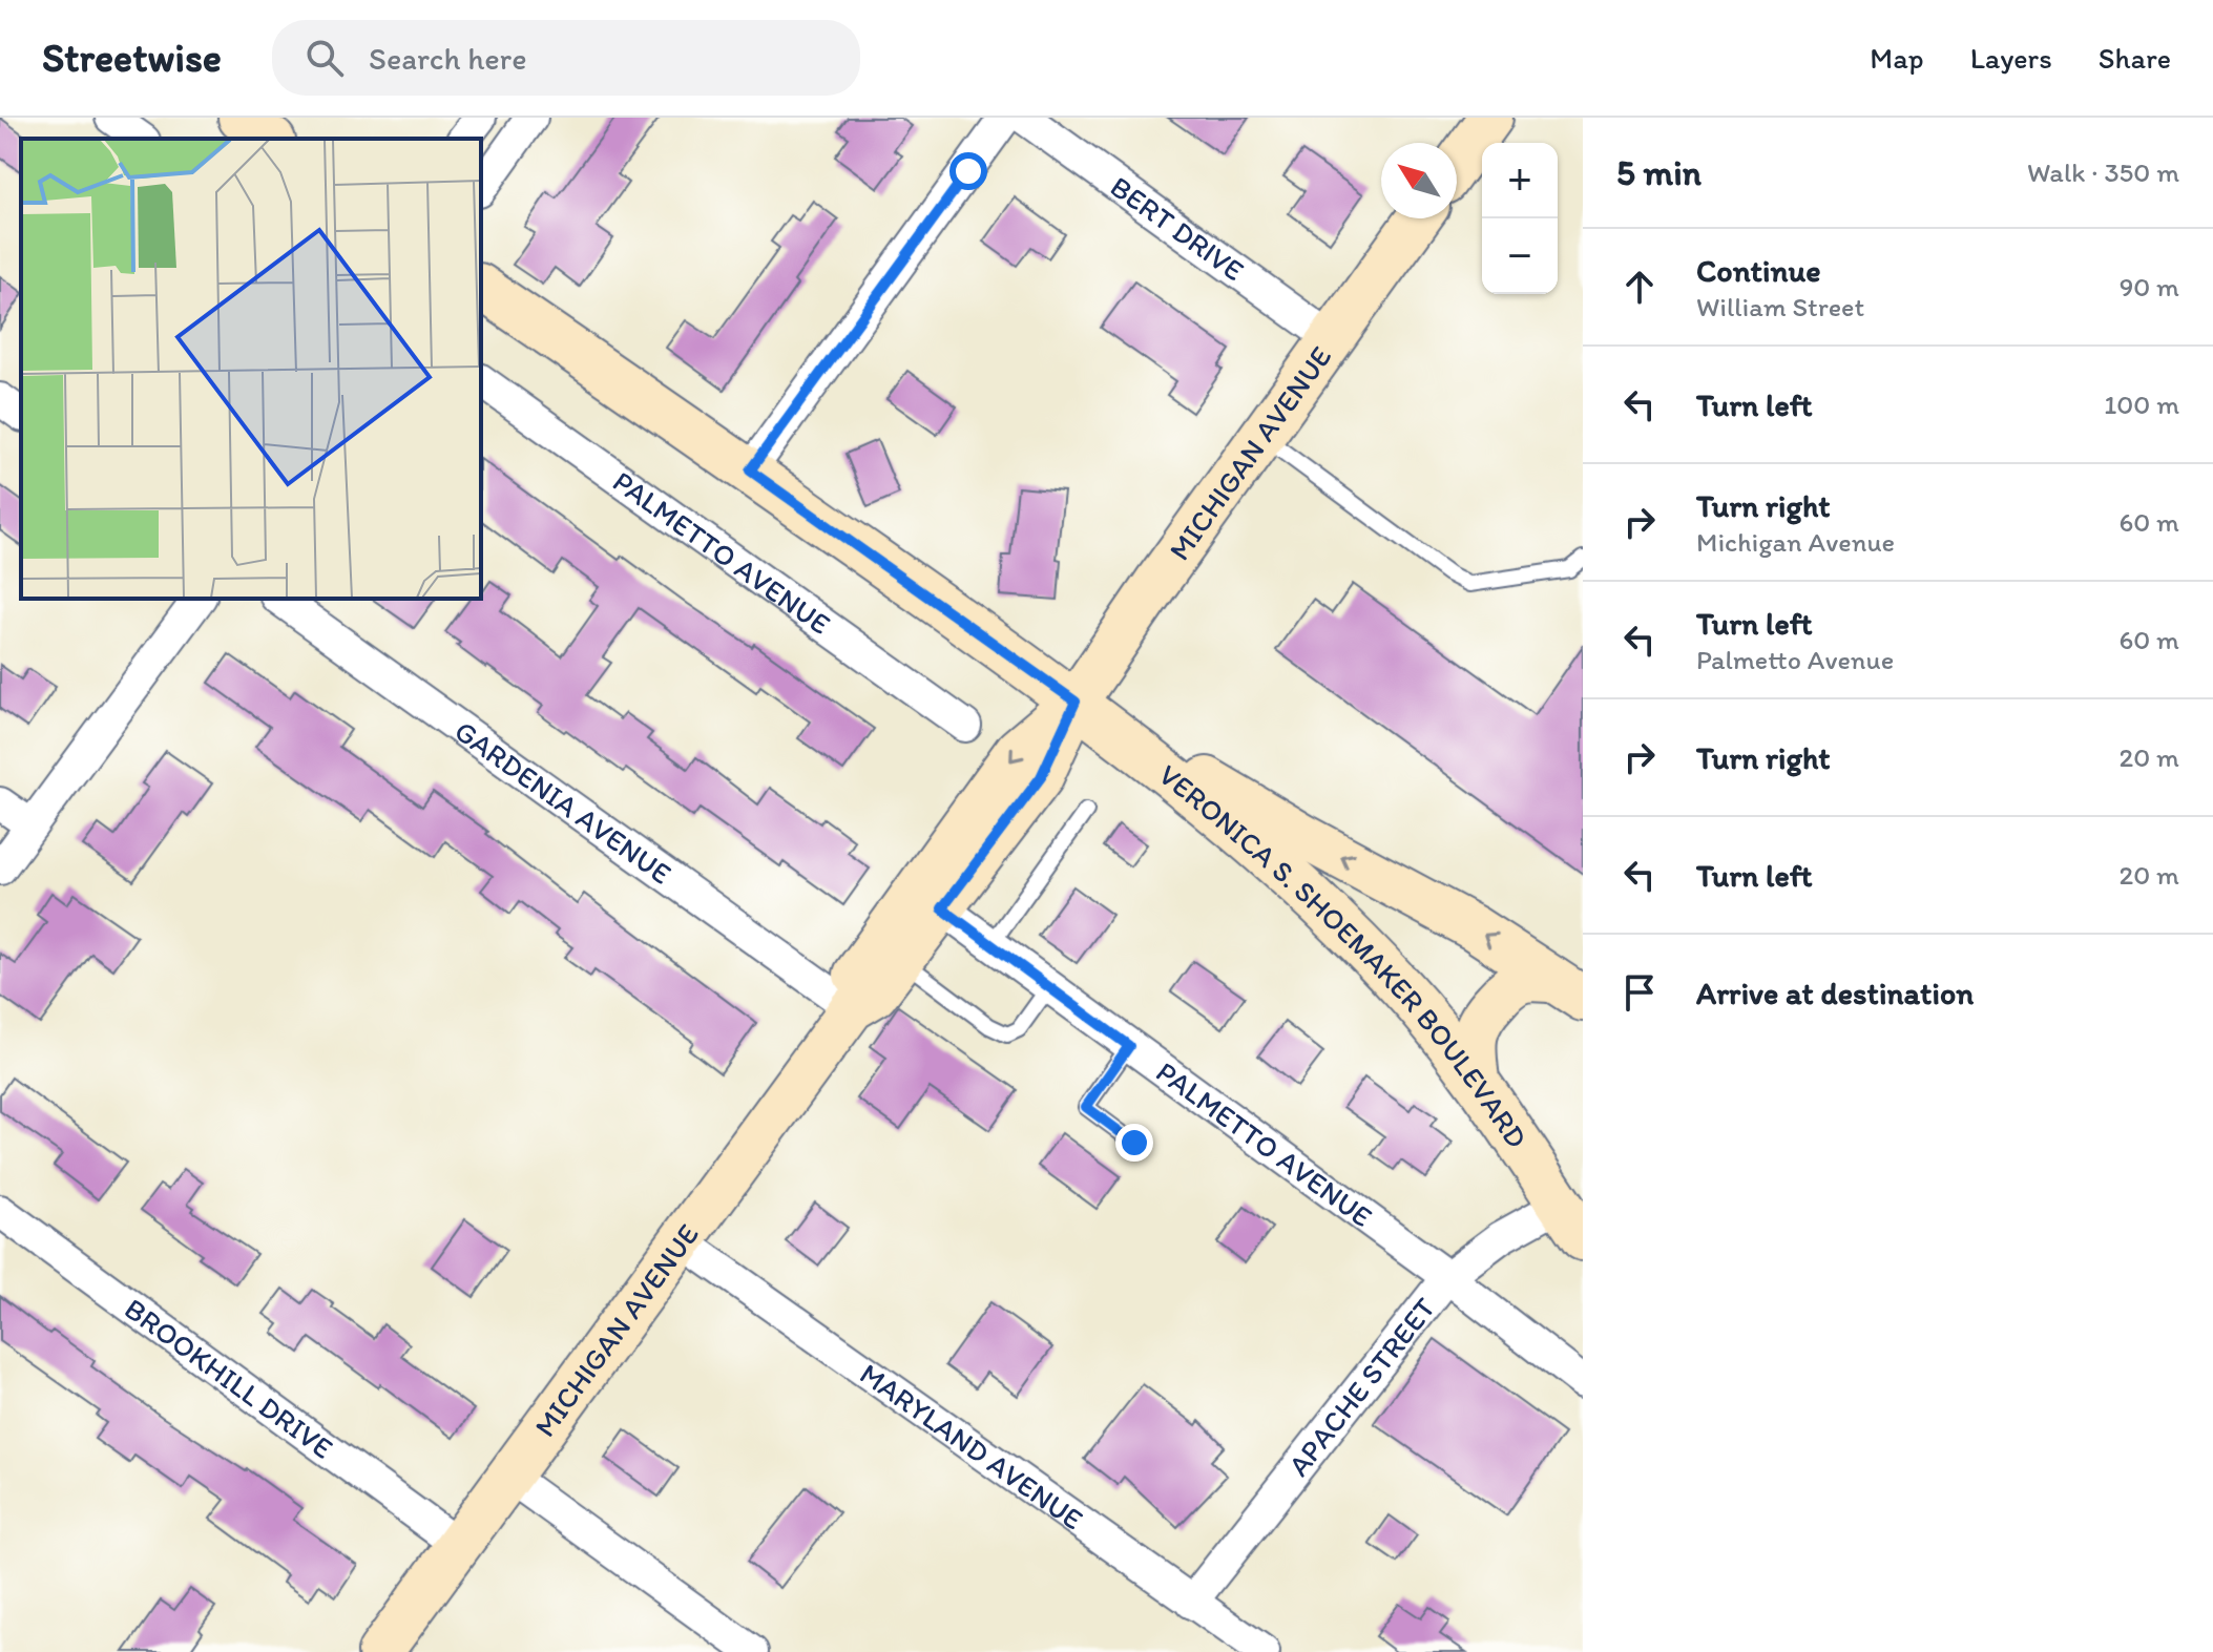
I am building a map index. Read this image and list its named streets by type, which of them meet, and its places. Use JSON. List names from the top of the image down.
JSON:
{
  "streets": {
    "street": [
      "BERT DRIVE",
      "MICHIGAN AVENUE",
      "PALMETTO AVENUE",
      "GARDENIA AVENUE",
      "VERONICA S. SHOEMAKER BOULEVARD",
      "BROOKHILL DRIVE",
      "APACHE STREET",
      "MARYLAND AVENUE"
    ]
  },
  "crossings": [
    ["BERT DRIVE", "MICHIGAN AVENUE"],
    ["MICHIGAN AVENUE", "PALMETTO AVENUE"],
    ["MICHIGAN AVENUE", "GARDENIA AVENUE"],
    ["MICHIGAN AVENUE", "VERONICA S. SHOEMAKER BOULEVARD"],
    ["MICHIGAN AVENUE", "BROOKHILL DRIVE"],
    ["MICHIGAN AVENUE", "MARYLAND AVENUE"],
    ["PALMETTO AVENUE", "APACHE STREET"],
    ["VERONICA S. SHOEMAKER BOULEVARD", "APACHE STREET"],
    ["APACHE STREET", "MARYLAND AVENUE"]
  ],
  "north": "top left",
  "page": {
    "header": "Streetwise",
    "search": "Search here",
    "nav": ["Map", "Layers", "Share"],
    "heading": ["5 min", "Walk · 350 m"],
    "map_buttons": ["+", "−"],
    "list": [
      ["Continue", "William Street", "90 m"],
      ["Turn left", "100 m"],
      ["Turn right", "Michigan Avenue", "60 m"],
      ["Turn left", "Palmetto Avenue", "60 m"],
      ["Turn right", "20 m"],
      ["Turn left", "20 m"],
      "Arrive at destination"
    ]
  }
}
